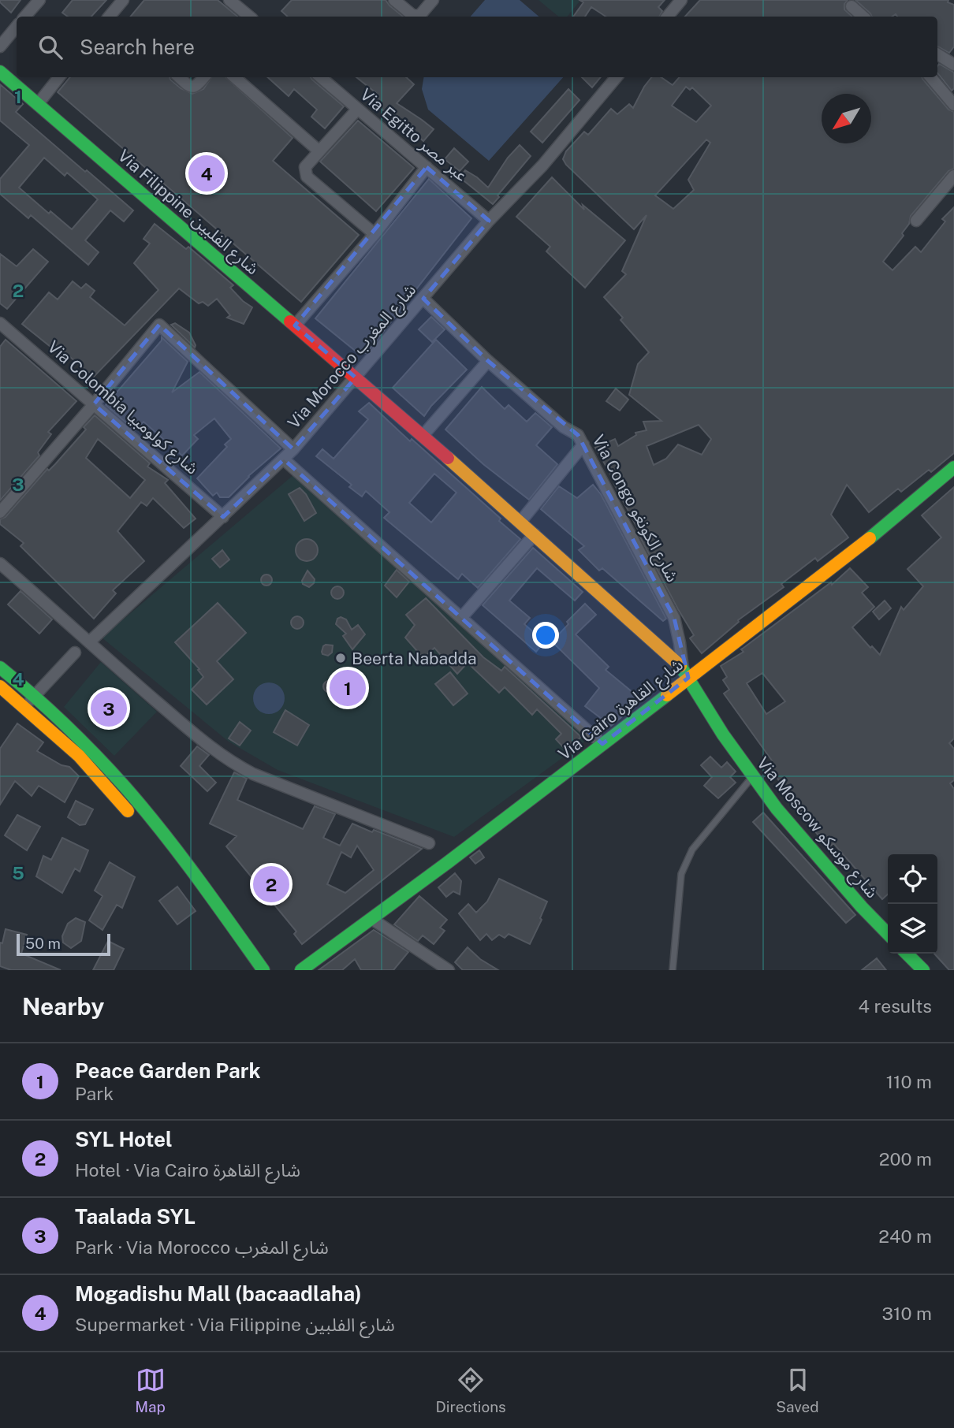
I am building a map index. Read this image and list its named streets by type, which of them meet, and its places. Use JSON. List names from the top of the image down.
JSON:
{
  "streets": {
    "main road": ["Via Filippine شارع الفلبين", "Via Cairo شارع القاهرة", "Via Moscow شارع موسكو"],
    "street": [
      "Via Egitto عبر مصر",
      "Via Morocco شارع المغرب",
      "Via Colombia شارع كولومبيا",
      "Via Congo شارع الكونغو"
    ]
  },
  "crossings": [
    ["Via Egitto عبر مصر", "Via Morocco شارع المغرب"],
    ["Via Filippine شارع الفلبين", "Via Morocco شارع المغرب"],
    ["Via Morocco شارع المغرب", "Via Colombia شارع كولومبيا"],
    ["Via Morocco شارع المغرب", "Via Congo شارع الكونغو"],
    ["Via Congo شارع الكونغو", "Via Cairo شارع القاهرة"],
    ["Via Congo شارع الكونغو", "Via Moscow شارع موسكو"],
    ["Via Cairo شارع القاهرة", "Via Moscow شارع موسكو"]
  ],
  "places": ["Beerta Nabadda"],
  "scale_bar": "50 m",
  "north": "bottom left",
  "page": {
    "search": "Search here",
    "pins": [
      "4",
      "1",
      "3",
      "2"
    ],
    "scale": "50 m",
    "heading": ["Nearby", "4 results"],
    "list": [
      {
        "mark": "1",
        "name": "Peace Garden Park",
        "note": "Park",
        "value": "110 m"
      },
      {
        "mark": "2",
        "name": "SYL Hotel",
        "note": "Hotel · Via Cairo شارع القاهرة",
        "value": "200 m"
      },
      {
        "mark": "3",
        "name": "Taalada SYL",
        "note": "Park · Via Morocco شارع المغرب",
        "value": "240 m"
      },
      {
        "mark": "4",
        "name": "Mogadishu Mall (bacaadlaha)",
        "note": "Supermarket · Via Filippine شارع الفلبين",
        "value": "310 m"
      }
    ],
    "nav": ["Map", "Directions", "Saved"]
  },
  "grid": {
    "rows": [
      "1",
      "2",
      "3",
      "4",
      "5"
    ]
  }
}
